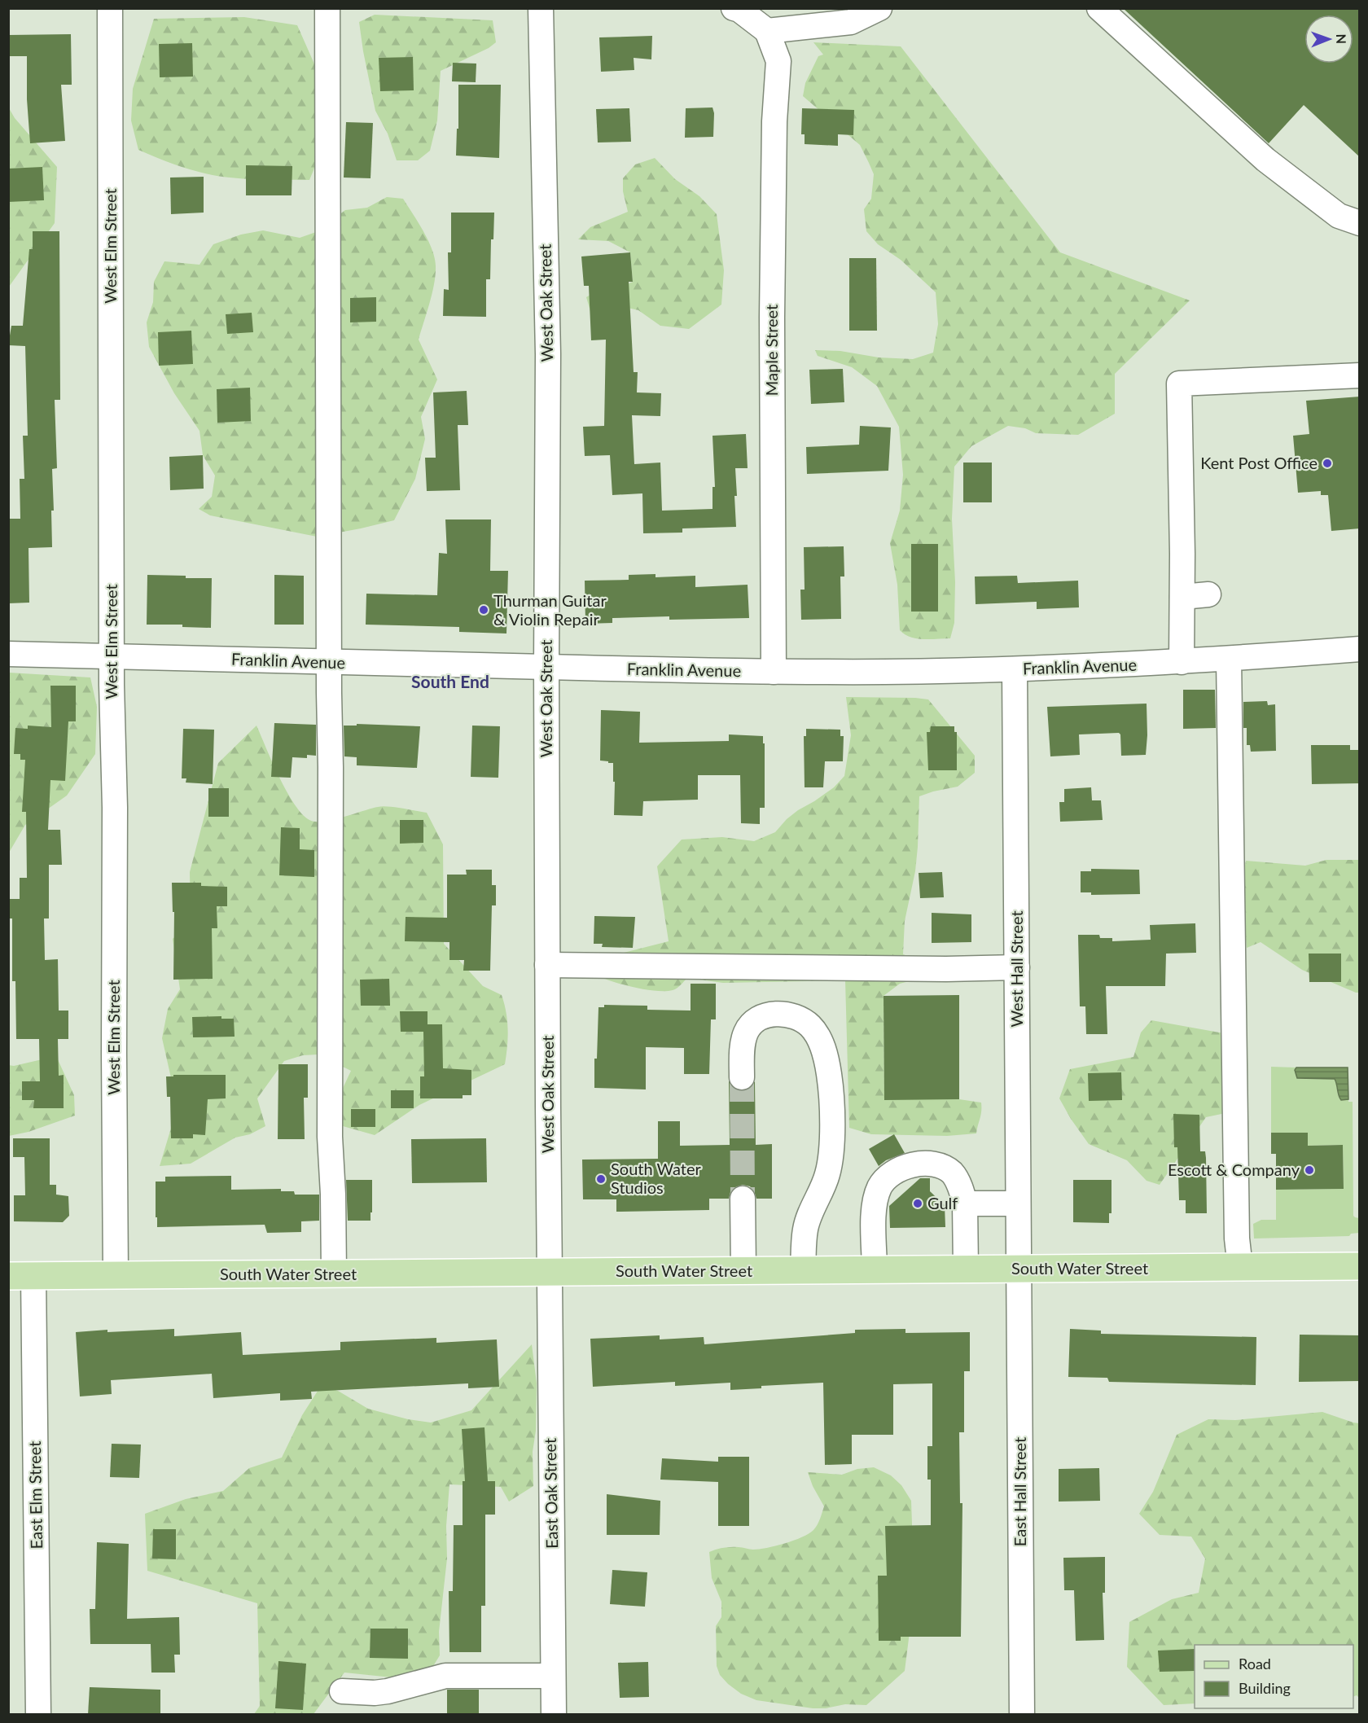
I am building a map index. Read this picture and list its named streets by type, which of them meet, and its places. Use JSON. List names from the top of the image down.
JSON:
{
  "streets": {
    "main road": ["South Water Street"],
    "street": [
      "West Elm Street",
      "West Oak Street",
      "Maple Street",
      "Franklin Avenue",
      "West Hall Street",
      "East Hall Street",
      "East Oak Street",
      "East Elm Street"
    ]
  },
  "crossings": [
    ["West Elm Street", "Franklin Avenue"],
    ["West Elm Street", "South Water Street"],
    ["West Oak Street", "Franklin Avenue"],
    ["West Oak Street", "South Water Street"],
    ["West Oak Street", "East Oak Street"],
    ["Maple Street", "Franklin Avenue"],
    ["Franklin Avenue", "West Hall Street"],
    ["West Hall Street", "South Water Street"],
    ["West Hall Street", "East Hall Street"],
    ["South Water Street", "East Hall Street"],
    ["South Water Street", "East Oak Street"],
    ["South Water Street", "East Elm Street"]
  ],
  "districts": ["South End"],
  "places": [
    "Kent Post Office",
    "Thurman Guitar & Violin Repair",
    "Escott & Company",
    "South Water Studios",
    "Gulf"
  ],
  "legend": ["Road", "Building"],
  "north": "right"
}
